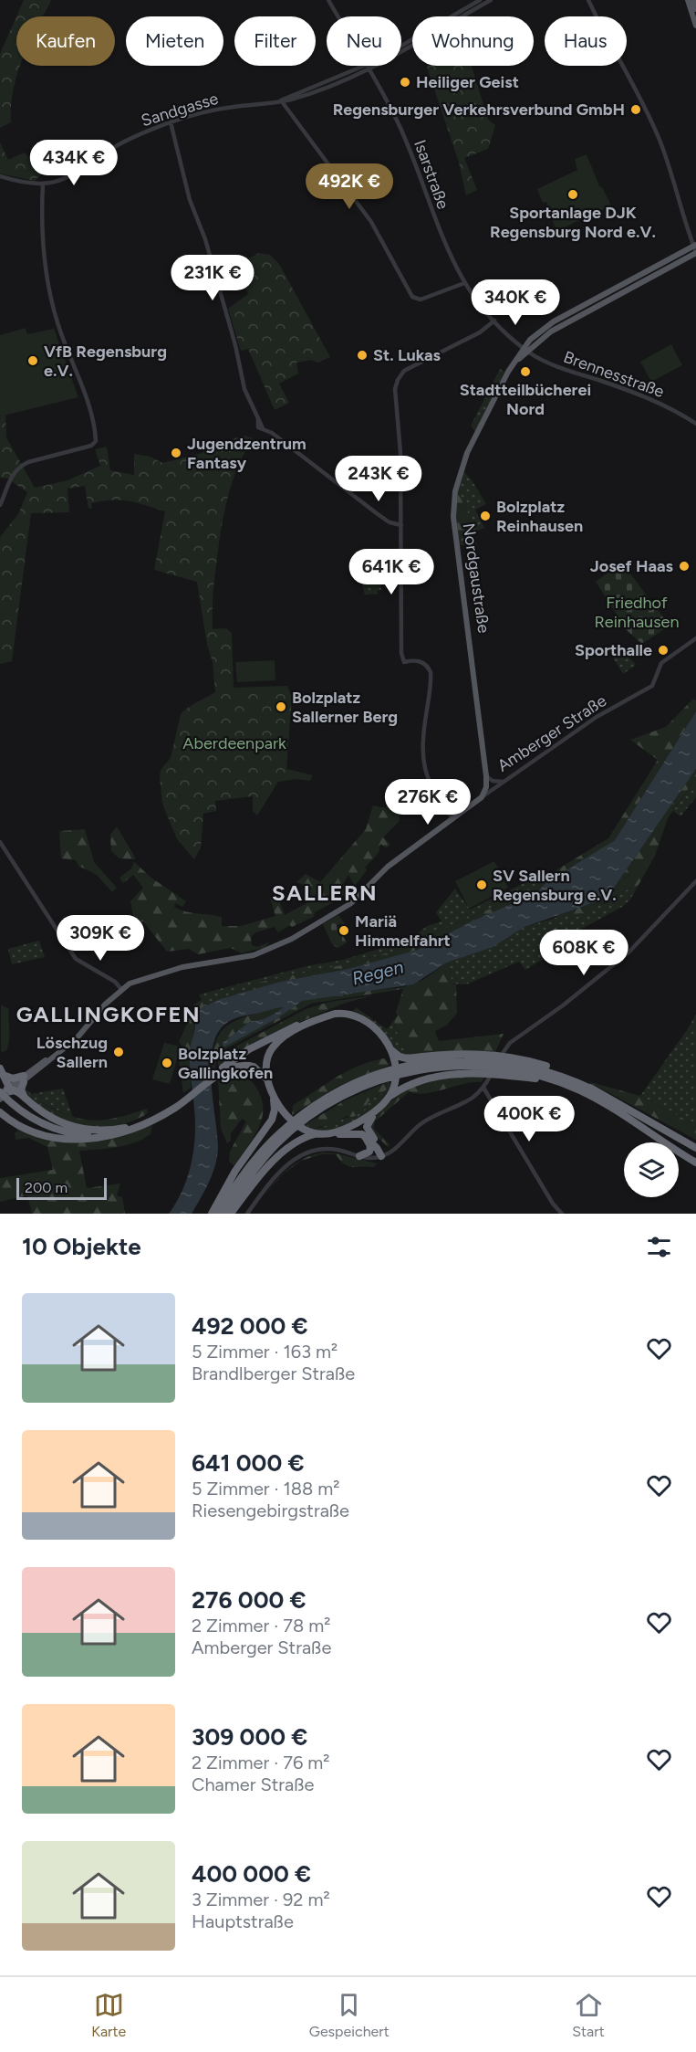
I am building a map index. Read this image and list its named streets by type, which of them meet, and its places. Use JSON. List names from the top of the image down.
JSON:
{
  "streets": {
    "main road": ["Nordgaustraße", "Amberger Straße"],
    "street": ["Sandgasse", "Isarstraße", "Brennesstraße"]
  },
  "crossings": [
    ["Sandgasse", "Isarstraße"],
    ["Isarstraße", "Brennesstraße"],
    ["Isarstraße", "Nordgaustraße"],
    ["Brennesstraße", "Nordgaustraße"],
    ["Nordgaustraße", "Amberger Straße"]
  ],
  "districts": ["SALLERN", "GALLINGKOFEN"],
  "water": ["Regen"],
  "parks": ["Friedhof Reinhausen", "Aberdeenpark"],
  "places": [
    "Heiliger Geist",
    "Regensburger Verkehrsverbund GmbH",
    "Sportanlage DJK Regensburg Nord e.V.",
    "St. Lukas",
    "VfB Regensburg e.V.",
    "Stadtteilbücherei Nord",
    "Jugendzentrum Fantasy",
    "Bolzplatz Reinhausen",
    "Josef Haas",
    "Sporthalle",
    "Bolzplatz Sallerner Berg",
    "SV Sallern Regensburg e.V.",
    "Mariä Himmelfahrt",
    "Löschzug Sallern",
    "Bolzplatz Gallingkofen"
  ],
  "scale_bar": "200 m",
  "page": {
    "chip": [
      "Kaufen",
      "Mieten",
      "Filter",
      "Neu",
      "Wohnung",
      "Haus"
    ],
    "price": [
      "434K €",
      "492K €",
      "231K €",
      "340K €",
      "243K €",
      "641K €",
      "276K €",
      "309K €",
      "608K €",
      "400K €"
    ],
    "scale": "200 m",
    "heading": "10 Objekte",
    "list": [
      {
        "name": "492 000 €",
        "note": "5 Zimmer · 163 m² · Brandlberger Straße"
      },
      {
        "name": "641 000 €",
        "note": "5 Zimmer · 188 m² · Riesengebirgstraße"
      },
      {
        "name": "276 000 €",
        "note": "2 Zimmer · 78 m² · Amberger Straße"
      },
      {
        "name": "309 000 €",
        "note": "2 Zimmer · 76 m² · Chamer Straße"
      },
      {
        "name": "400 000 €",
        "note": "3 Zimmer · 92 m² · Hauptstraße"
      }
    ],
    "tabs": ["Karte", "Gespeichert", "Start"]
  }
}
